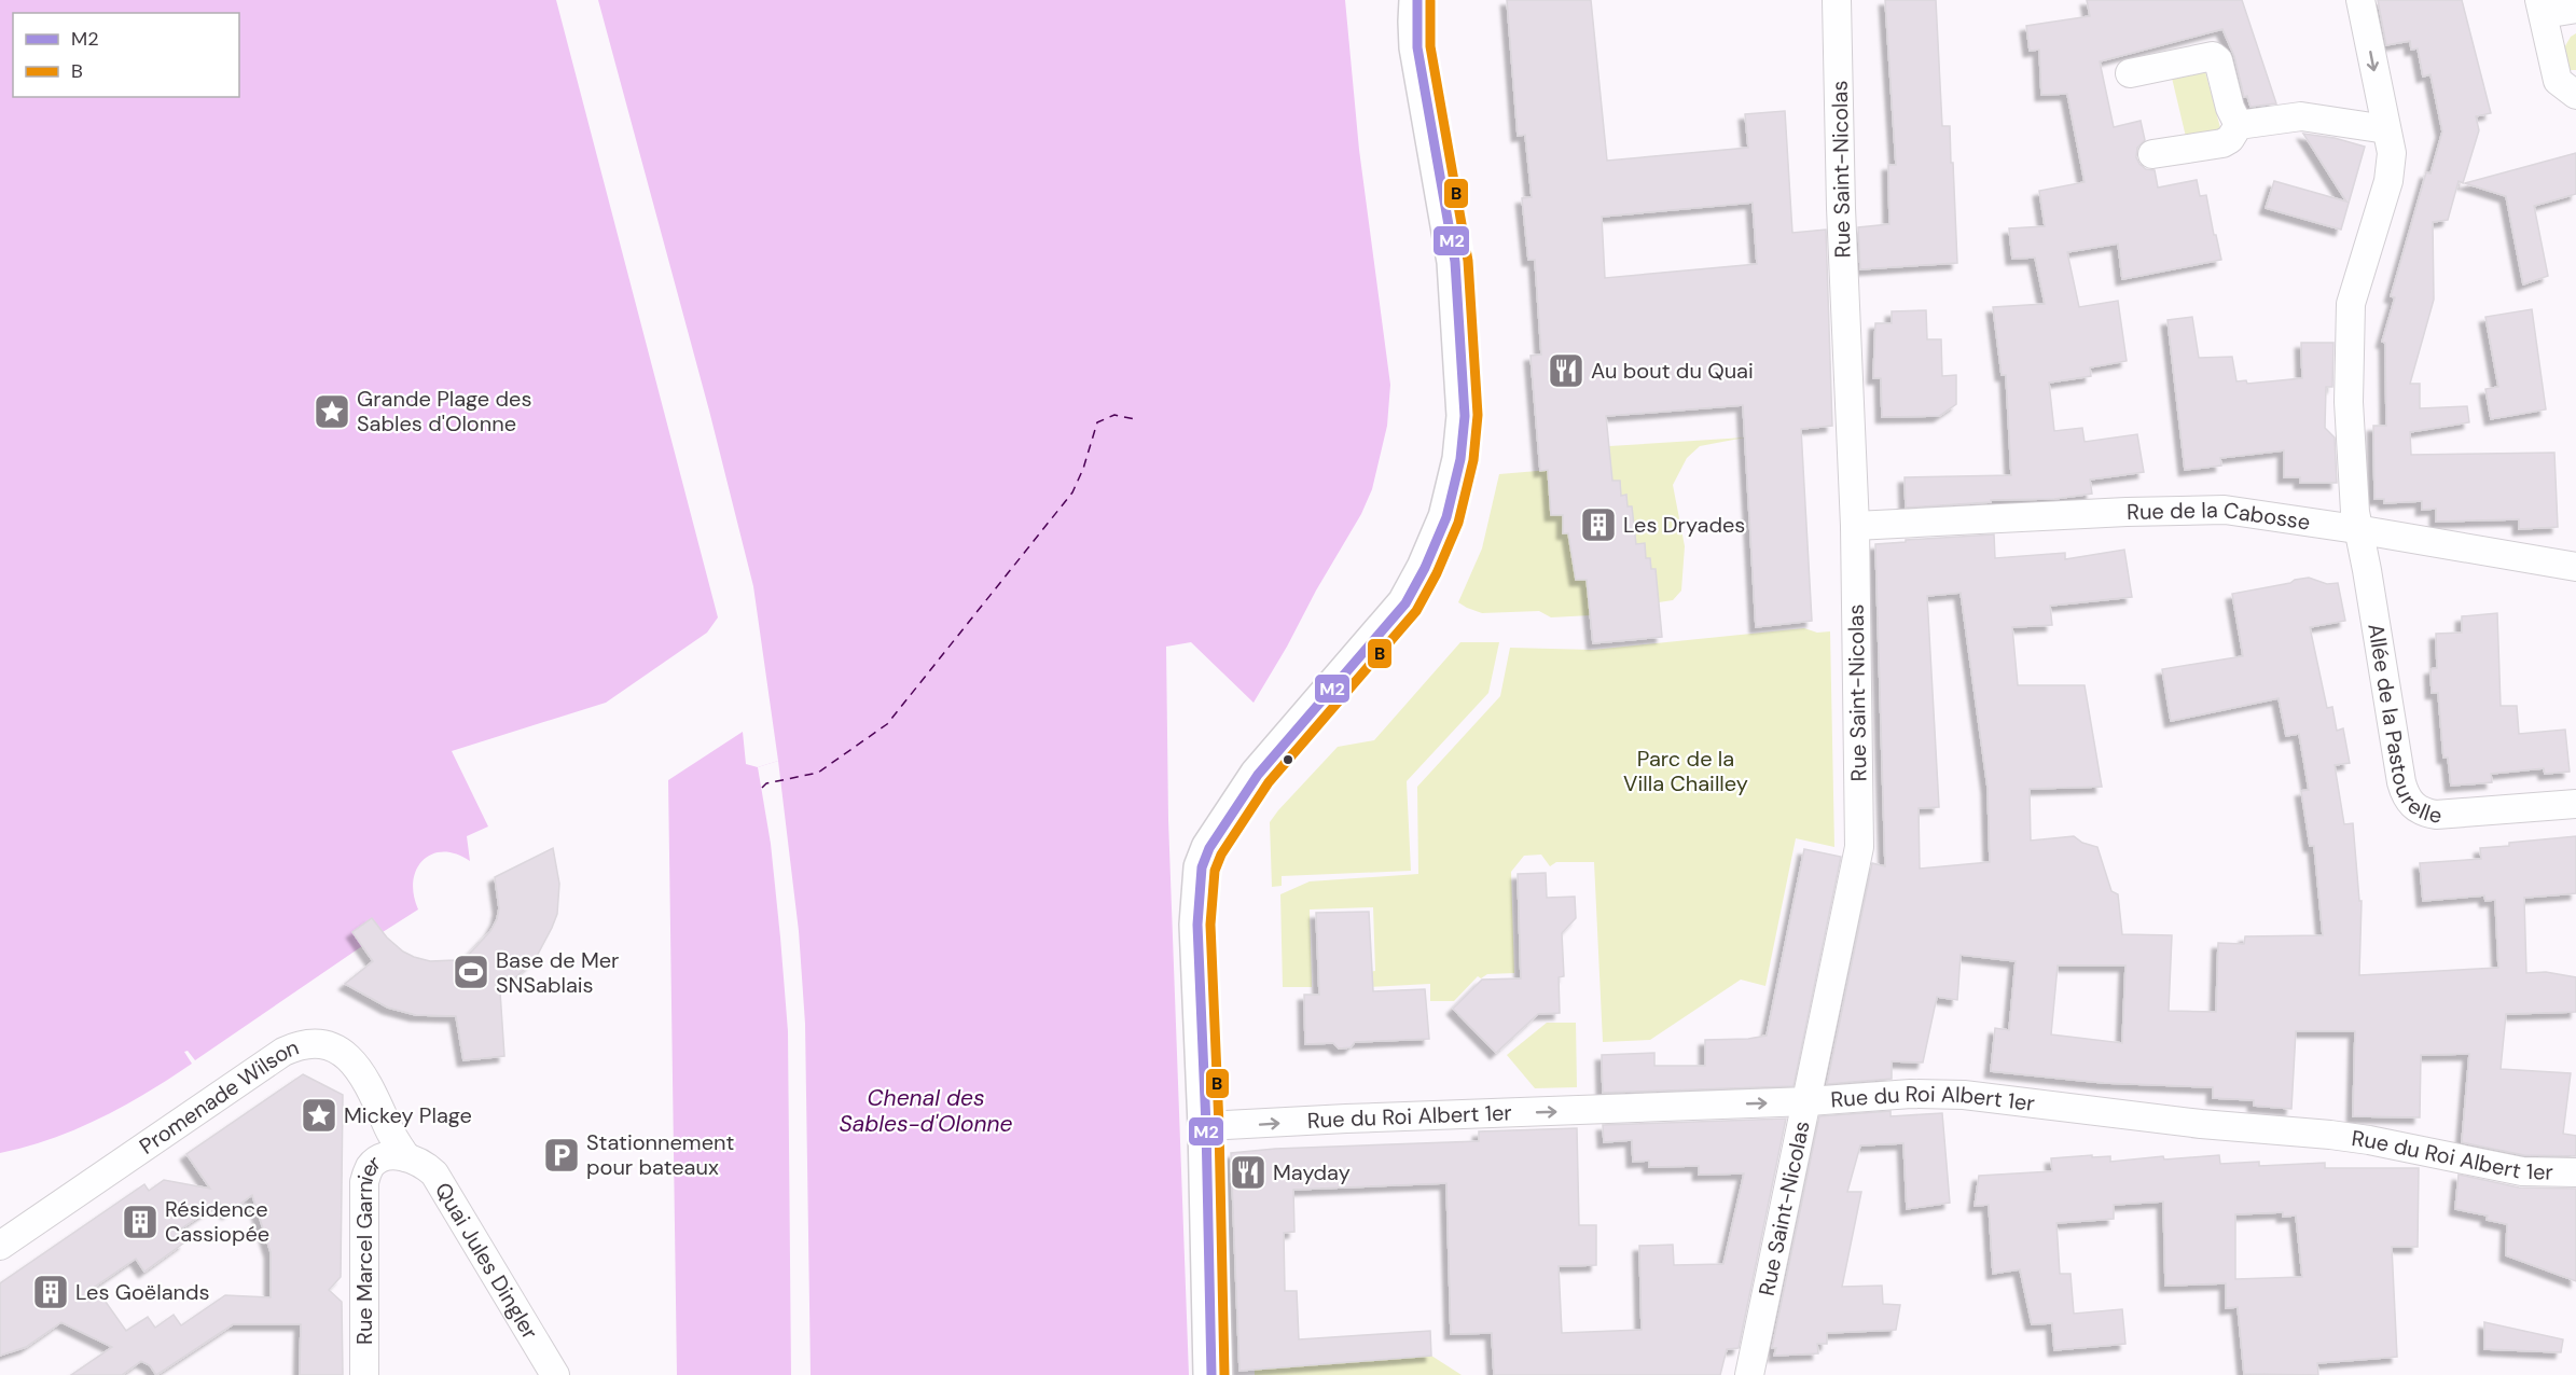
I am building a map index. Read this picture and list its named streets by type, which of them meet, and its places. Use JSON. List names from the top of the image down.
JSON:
{
  "streets": {
    "street": [
      "Rue Saint-Nicolas",
      "Rue de la Cabosse",
      "Allée de la Pastourelle",
      "Promenade Wilson",
      "Rue du Roi Albert 1er",
      "Rue Marcel Garnier",
      "Quai Jules Dingler"
    ]
  },
  "crossings": [
    ["Rue Saint-Nicolas", "Rue de la Cabosse"],
    ["Rue Saint-Nicolas", "Rue du Roi Albert 1er"],
    ["Rue de la Cabosse", "Allée de la Pastourelle"],
    ["Promenade Wilson", "Rue Marcel Garnier"],
    ["Promenade Wilson", "Quai Jules Dingler"],
    ["Rue Marcel Garnier", "Quai Jules Dingler"]
  ],
  "one_way": ["Rue du Roi Albert 1er"],
  "water": ["Chenal des Sables-d'Olonne"],
  "parks": ["Parc de la Villa Chailley"],
  "places": {
    "restaurant": ["Au bout du Quai", "Mayday"],
    "place": ["Grande Plage des Sables d'Olonne", "Mickey Plage"],
    "building": ["Les Dryades", "Résidence Cassiopée", "Les Goëlands"],
    "sports": ["Base de Mer SNSablais"],
    "parking": ["Stationnement pour bateaux"]
  },
  "lines": ["transit line M2", "transit line B"],
  "legend": ["M2", "B"]
}
